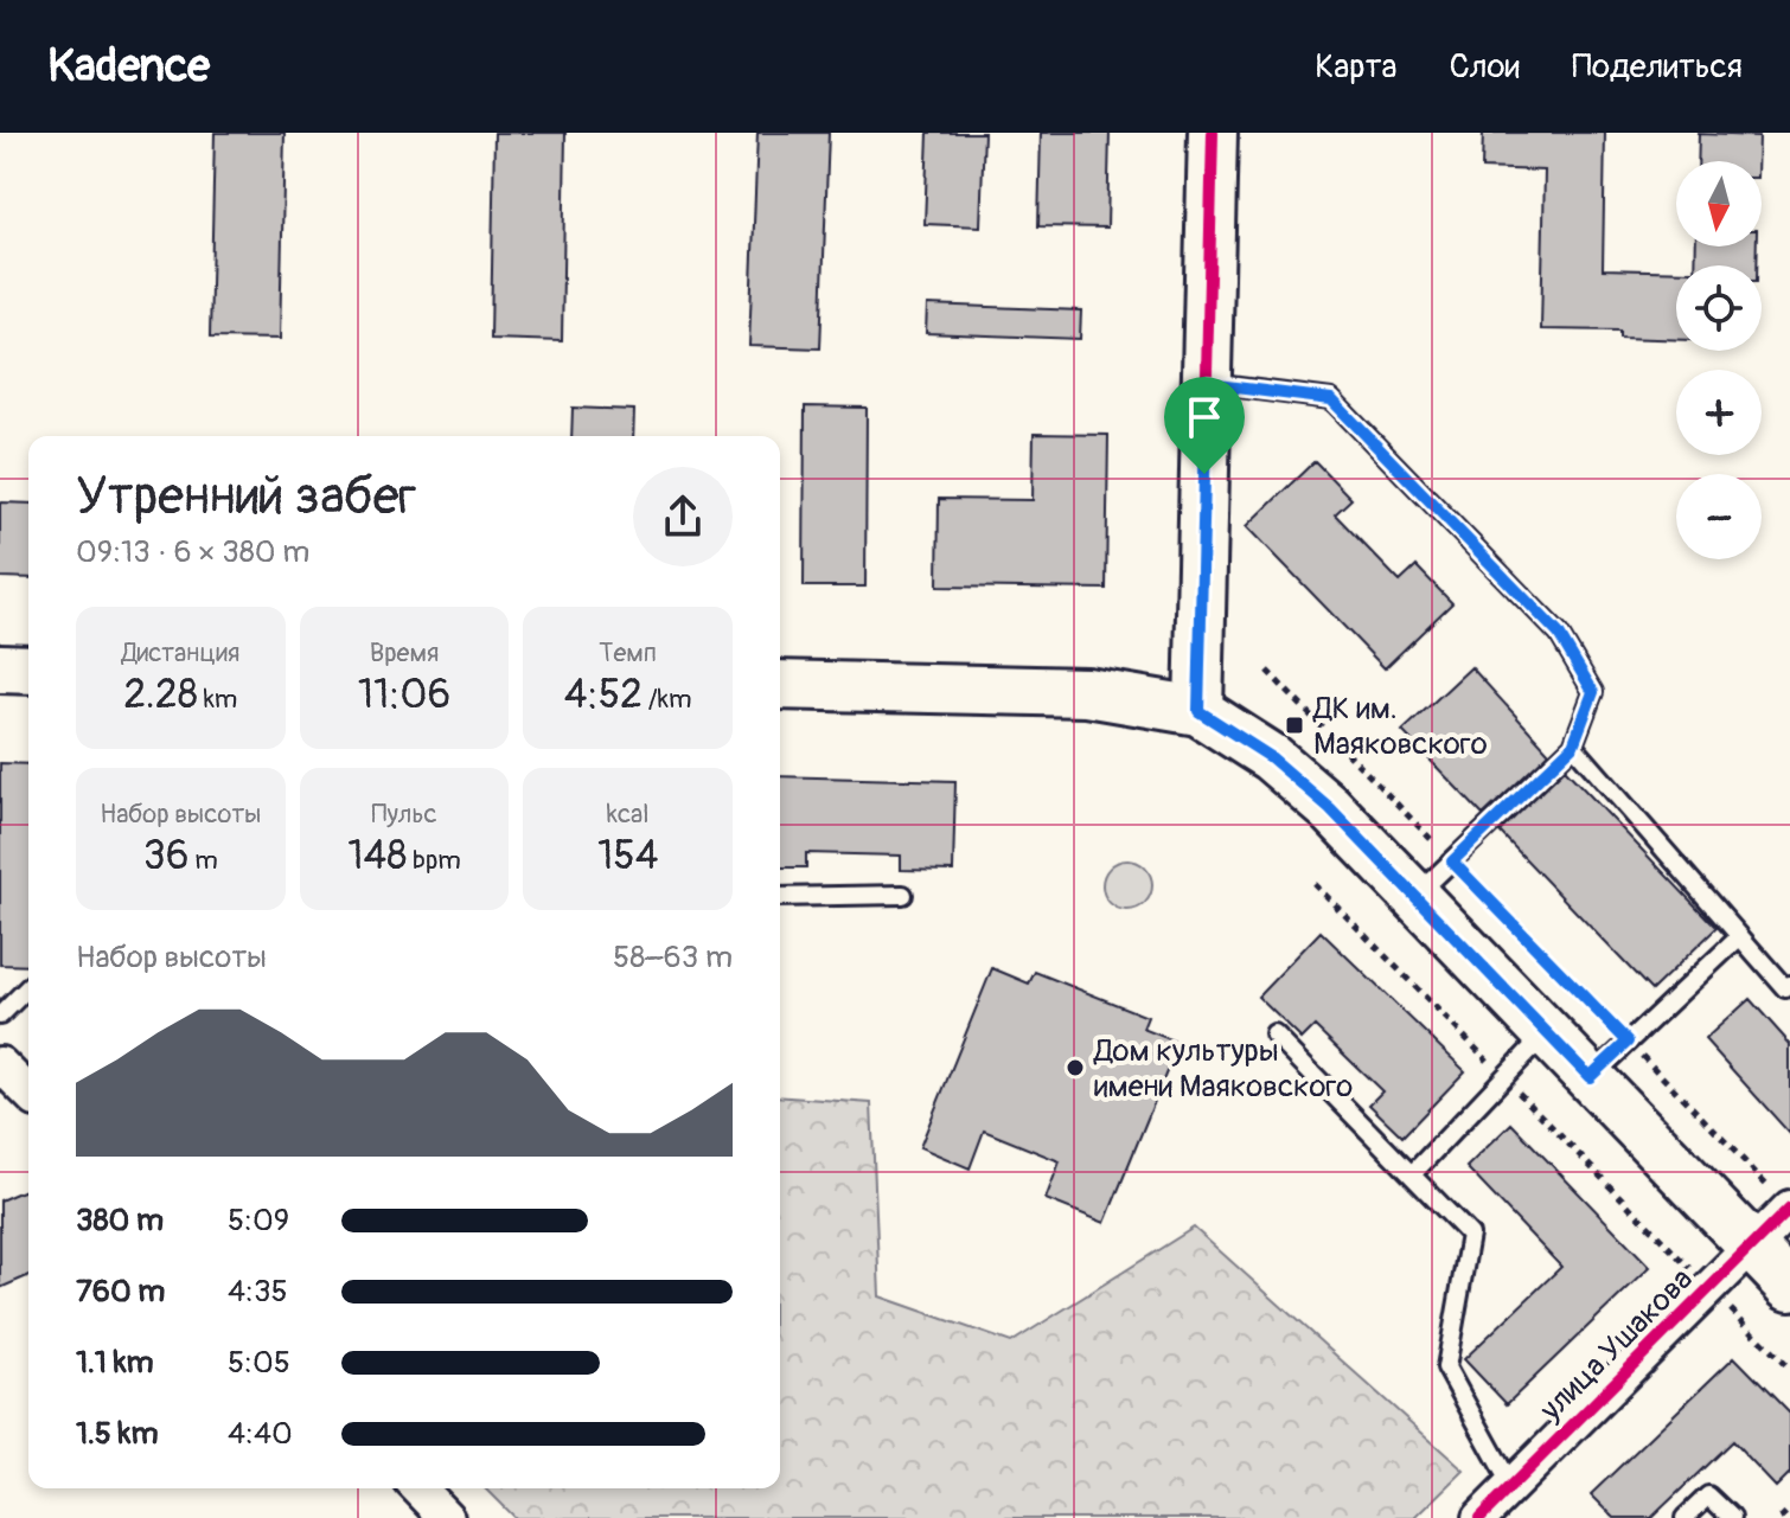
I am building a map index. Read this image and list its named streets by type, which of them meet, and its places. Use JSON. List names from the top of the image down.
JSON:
{
  "streets": {
    "street": ["улица Ушакова"]
  },
  "places": {
    "transit": ["ДК им. Маяковского"],
    "other": ["Дом культуры имени Маяковского"]
  },
  "north": "bottom",
  "page": {
    "header": "Kadence",
    "nav": ["Карта", "Слои", "Поделиться"],
    "map_buttons": ["+", "−"],
    "heading": ["Утренний забег", "09:13 · 6 × 380 m"],
    "stats": [
      ["Дистанция", "2.28 km"],
      ["Время", "11:06"],
      ["Темп", "4:52 /km"],
      ["Набор высоты", "36 m"],
      ["Пульс", "148 bpm"],
      ["kcal", "154"]
    ],
    "chart": ["Набор высоты", "58–63 m"],
    "list": [
      {
        "name": "380 m",
        "note": "5:09"
      },
      {
        "name": "760 m",
        "note": "4:35"
      },
      {
        "name": "1.1 km",
        "note": "5:05"
      },
      {
        "name": "1.5 km",
        "note": "4:40"
      }
    ]
  }
}
